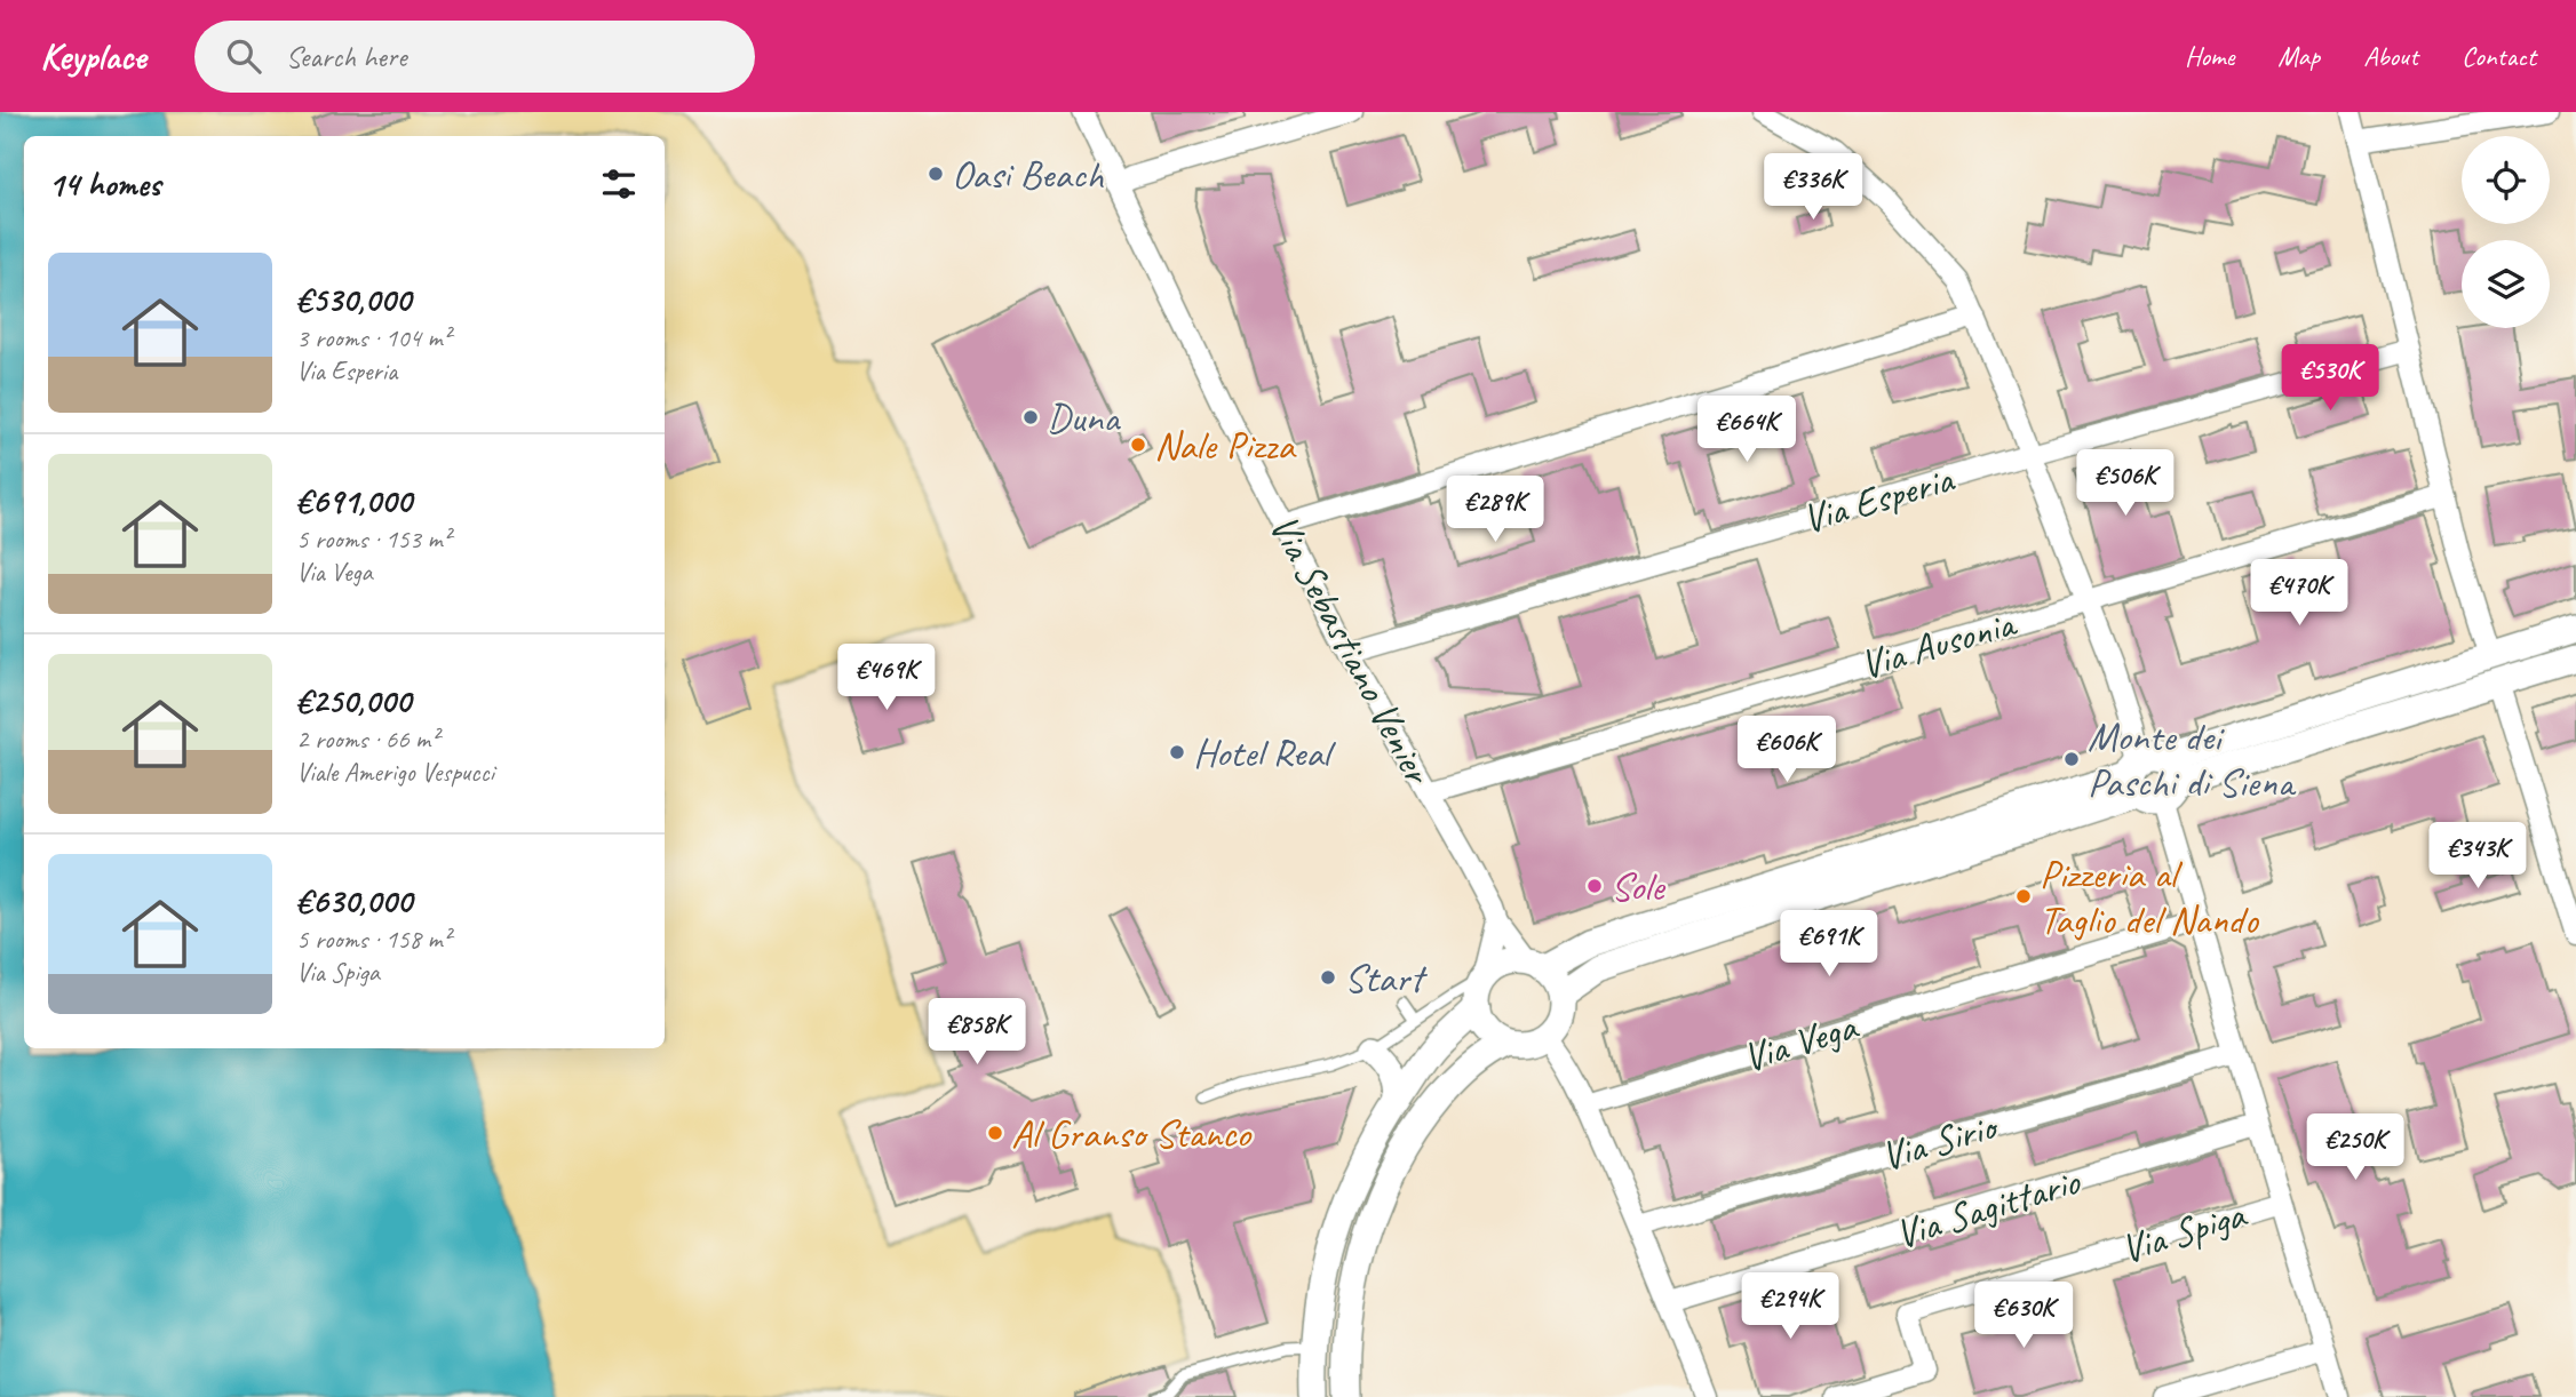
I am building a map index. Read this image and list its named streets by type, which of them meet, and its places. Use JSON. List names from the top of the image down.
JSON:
{
  "streets": {
    "street": [
      "Via Esperia",
      "Via Ausonia",
      "Via Sebastiano Venier",
      "Via Vega",
      "Via Sirio",
      "Via Sagittario",
      "Via Spiga"
    ]
  },
  "crossings": [
    ["Via Esperia", "Via Sebastiano Venier"],
    ["Via Ausonia", "Via Sebastiano Venier"]
  ],
  "places": [
    "Oasi Beach",
    "Duna",
    "Nale Pizza",
    "Hotel Real",
    "Monte dei Paschi di Siena",
    "Sole",
    "Pizzeria al Taglio del Nando",
    "Start",
    "Al Granso Stanco"
  ],
  "page": {
    "header": "Keyplace",
    "search": "Search here",
    "nav": [
      "Home",
      "Map",
      "About",
      "Contact"
    ],
    "heading": "14 homes",
    "price": [
      "€336K",
      "€530K",
      "€664K",
      "€506K",
      "€289K",
      "€470K",
      "€469K",
      "€606K",
      "€343K",
      "€691K",
      "€858K",
      "€250K",
      "€294K",
      "€630K"
    ],
    "list": [
      {
        "name": "€530,000",
        "note": "3 rooms · 104 m² · Via Esperia"
      },
      {
        "name": "€691,000",
        "note": "5 rooms · 153 m² · Via Vega"
      },
      {
        "name": "€250,000",
        "note": "2 rooms · 66 m² · Viale Amerigo Vespucci"
      },
      {
        "name": "€630,000",
        "note": "5 rooms · 158 m² · Via Spiga"
      }
    ]
  }
}
